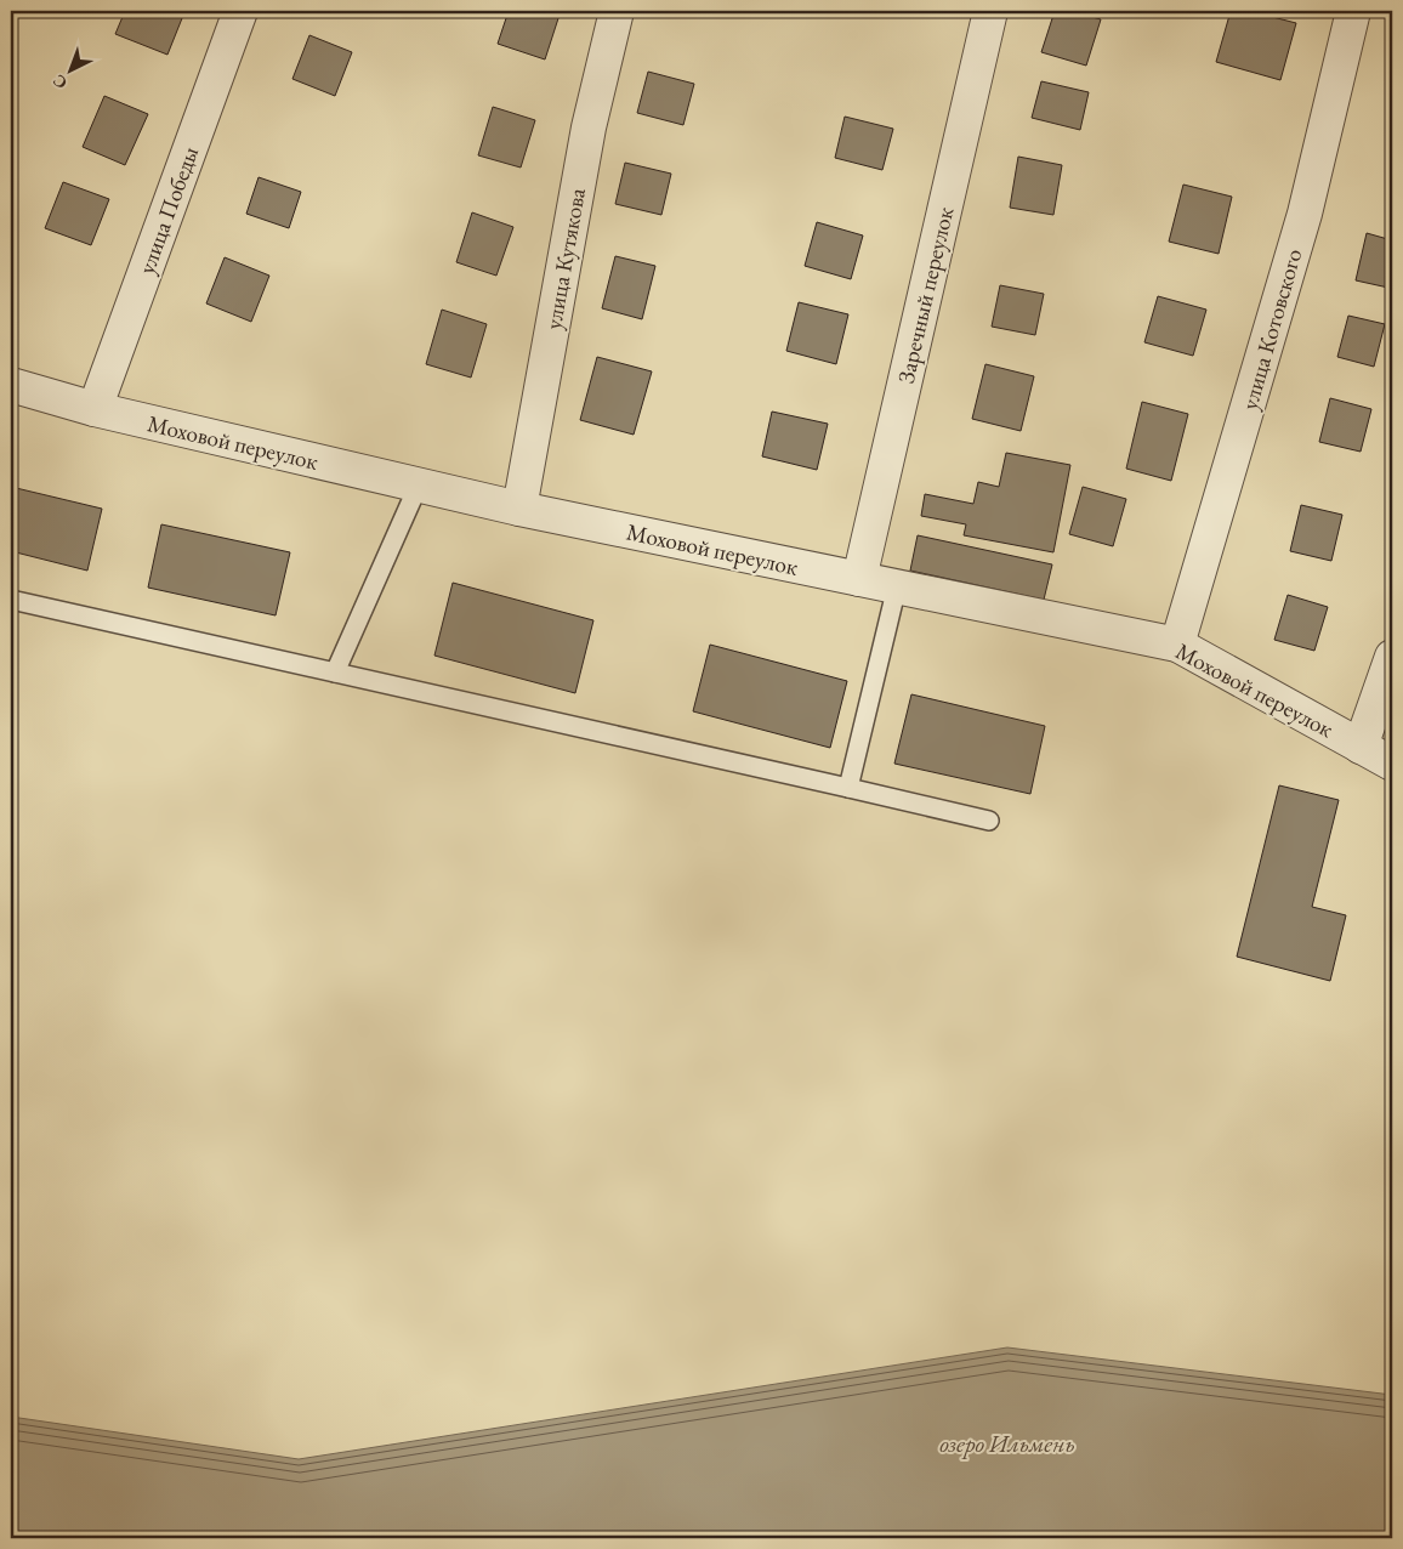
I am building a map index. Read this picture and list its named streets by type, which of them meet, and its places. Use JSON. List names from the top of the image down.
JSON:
{
  "streets": {
    "street": [
      "улица Победы",
      "улица Кутякова",
      "Заречный переулок",
      "улица Котовского",
      "Моховой переулок"
    ]
  },
  "crossings": [
    ["улица Победы", "Моховой переулок"],
    ["улица Кутякова", "Моховой переулок"],
    ["Заречный переулок", "Моховой переулок"],
    ["улица Котовского", "Моховой переулок"]
  ],
  "water": ["озеро Ильмень"],
  "north": "bottom left"
}
